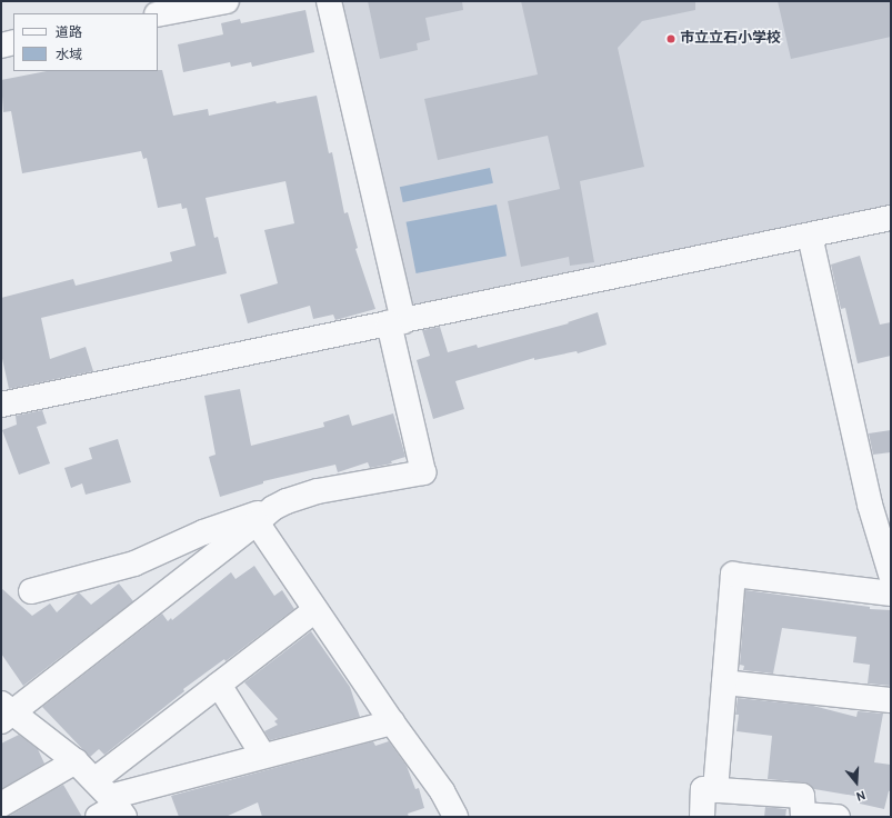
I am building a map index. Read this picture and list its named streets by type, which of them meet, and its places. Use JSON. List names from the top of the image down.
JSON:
{
  "places": ["市立立石小学校"],
  "legend": ["道路", "水域"],
  "north": "bottom"
}
